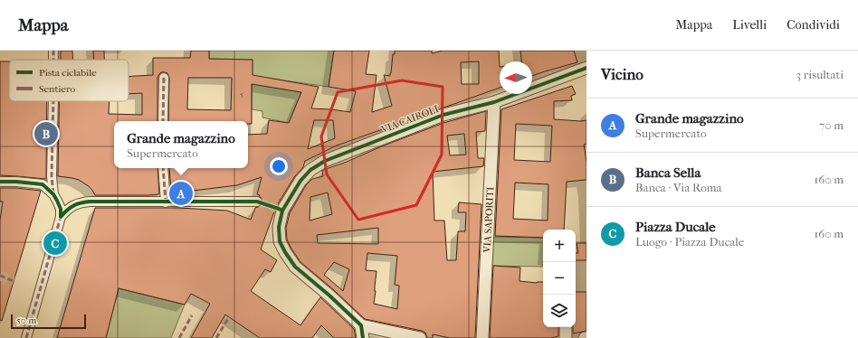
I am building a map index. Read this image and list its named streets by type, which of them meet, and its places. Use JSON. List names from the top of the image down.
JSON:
{
  "streets": {
    "street": ["VIA CAIROLI", "VIA SAPORITI"]
  },
  "crossings": [
    ["VIA CAIROLI", "VIA SAPORITI"]
  ],
  "house_numbers": ["5"],
  "legend": ["Pista ciclabile", "Sentiero"],
  "scale_bar": "50 m",
  "north": "left",
  "page": {
    "header": "Mappa",
    "nav": ["Mappa", "Livelli", "Condividi"],
    "heading": ["Vicino", "3 risultati"],
    "list": [
      {
        "mark": "A",
        "name": "Grande magazzino",
        "note": "Supermercato",
        "value": "70 m"
      },
      {
        "mark": "B",
        "name": "Banca Sella",
        "note": "Banca · Via Roma",
        "value": "160 m"
      },
      {
        "mark": "C",
        "name": "Piazza Ducale",
        "note": "Luogo · Piazza Ducale",
        "value": "160 m"
      }
    ],
    "pins": ["B", "A", "C"],
    "popup": ["Grande magazzino", "Supermercato"],
    "map_buttons": ["+", "−"],
    "scale": "50 m"
  }
}
